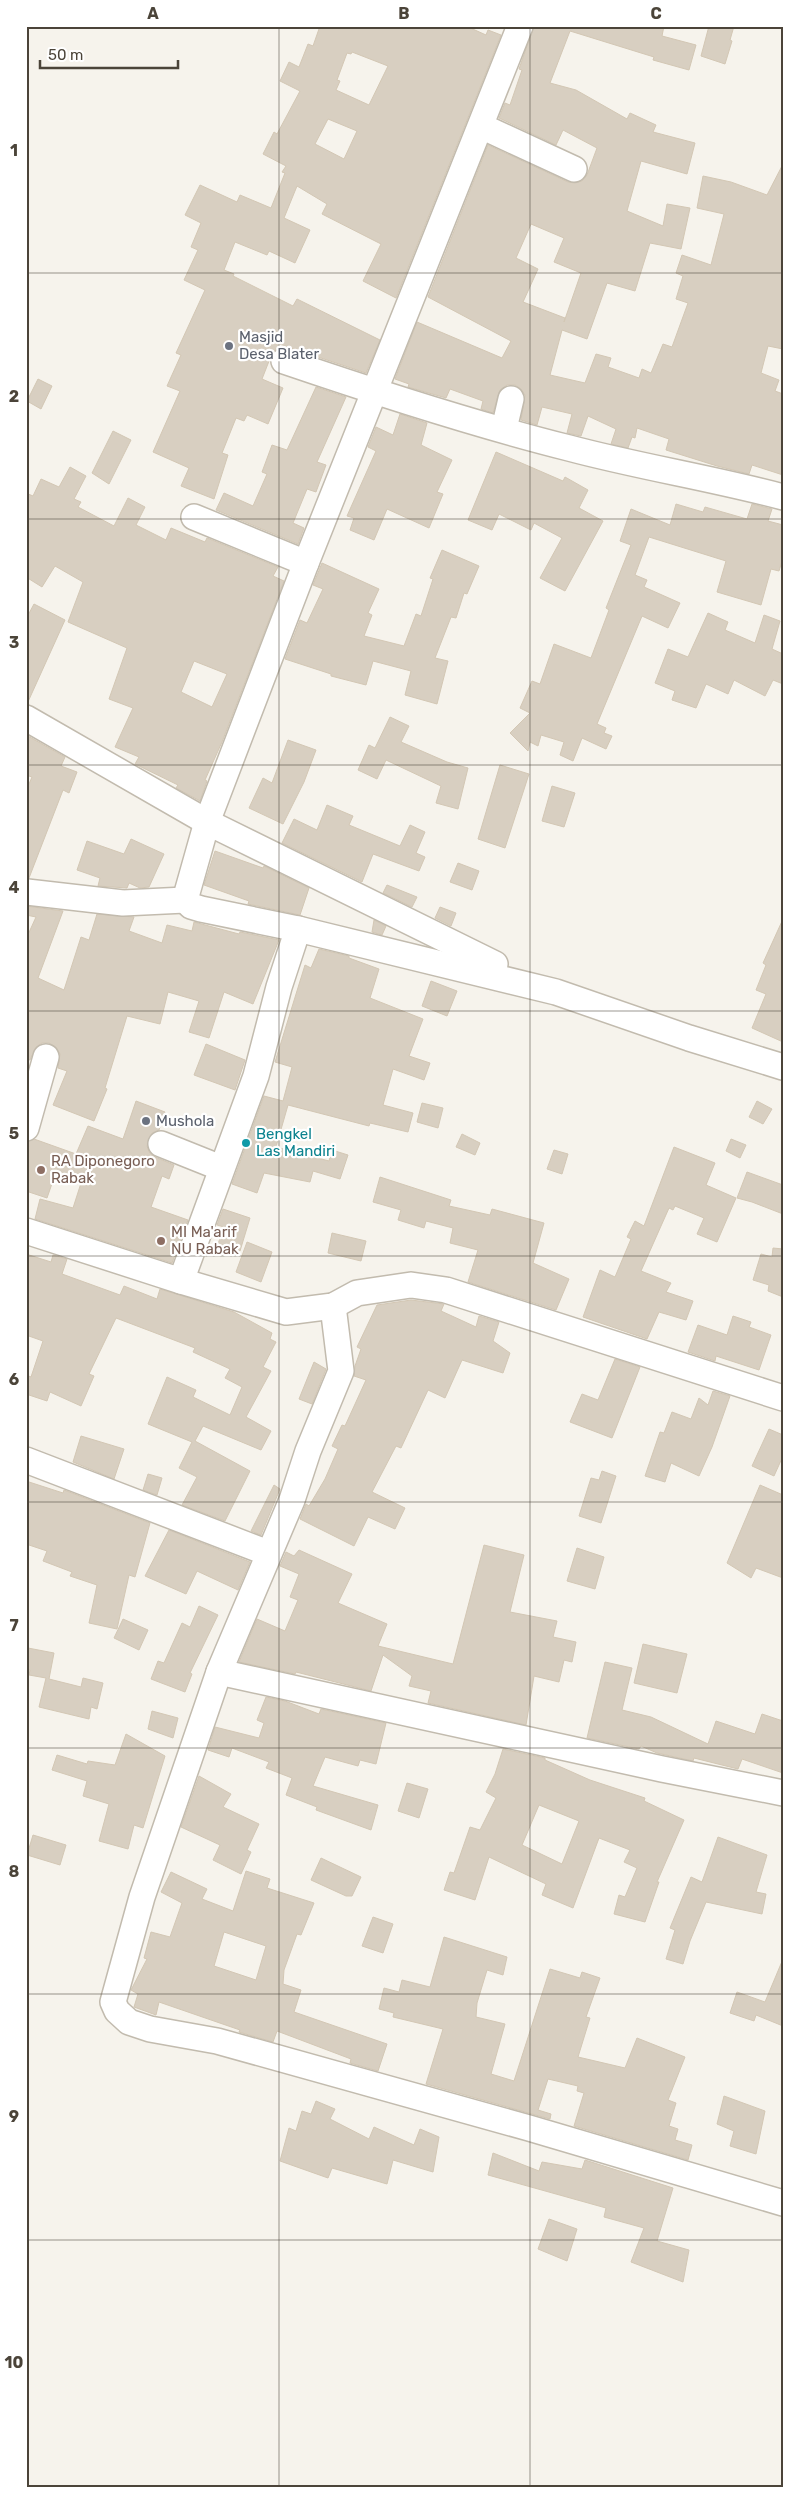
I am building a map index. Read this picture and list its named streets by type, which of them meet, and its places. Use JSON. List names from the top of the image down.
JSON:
{
  "places": [
    "Masjid Desa Blater",
    "Mushola",
    "Bengkel Las Mandiri",
    "RA Diponegoro Rabak",
    "MI Ma'arif NU Rabak"
  ],
  "scale_bar": "50 m",
  "grid": {
    "columns": ["A", "B", "C"],
    "rows": [
      "1",
      "2",
      "3",
      "4",
      "5",
      "6",
      "7",
      "8",
      "9",
      "10"
    ]
  }
}
